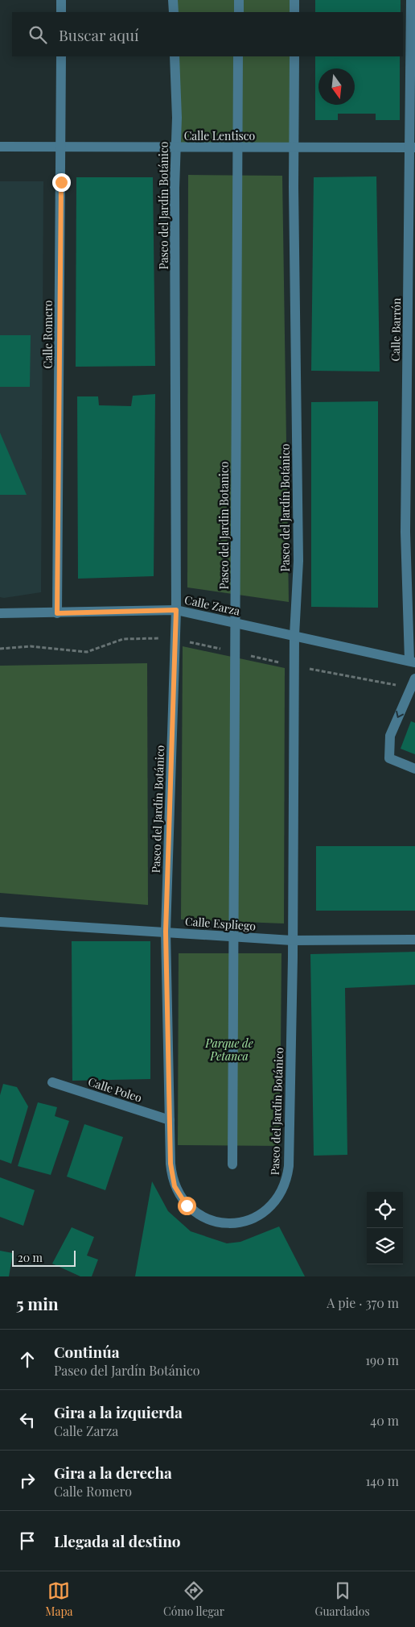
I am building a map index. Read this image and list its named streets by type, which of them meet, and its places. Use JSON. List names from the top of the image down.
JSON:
{
  "streets": {
    "street": [
      "Calle Lentisco",
      "Paseo del Jardín Botánico",
      "Calle Barrón",
      "Calle Romero",
      "Paseo del Jardin Botanico",
      "Calle Zarza",
      "Calle Espliego",
      "Calle Poleo"
    ]
  },
  "crossings": [
    ["Calle Lentisco", "Paseo del Jardín Botánico"],
    ["Calle Lentisco", "Calle Barrón"],
    ["Calle Lentisco", "Calle Romero"],
    ["Calle Lentisco", "Paseo del Jardin Botanico"],
    ["Paseo del Jardín Botánico", "Calle Zarza"],
    ["Paseo del Jardín Botánico", "Calle Espliego"],
    ["Paseo del Jardín Botánico", "Calle Poleo"],
    ["Calle Barrón", "Calle Zarza"],
    ["Calle Romero", "Calle Zarza"],
    ["Paseo del Jardin Botanico", "Calle Zarza"],
    ["Paseo del Jardin Botanico", "Calle Espliego"]
  ],
  "parks": ["Parque de Petanca"],
  "scale_bar": "20 m",
  "north": "bottom",
  "page": {
    "search": "Buscar aquí",
    "scale": "20 m",
    "heading": ["5 min", "A pie · 370 m"],
    "list": [
      ["Continúa", "Paseo del Jardín Botánico", "190 m"],
      ["Gira a la izquierda", "Calle Zarza", "40 m"],
      ["Gira a la derecha", "Calle Romero", "140 m"],
      "Llegada al destino"
    ],
    "nav": ["Mapa", "Cómo llegar", "Guardados"]
  }
}
